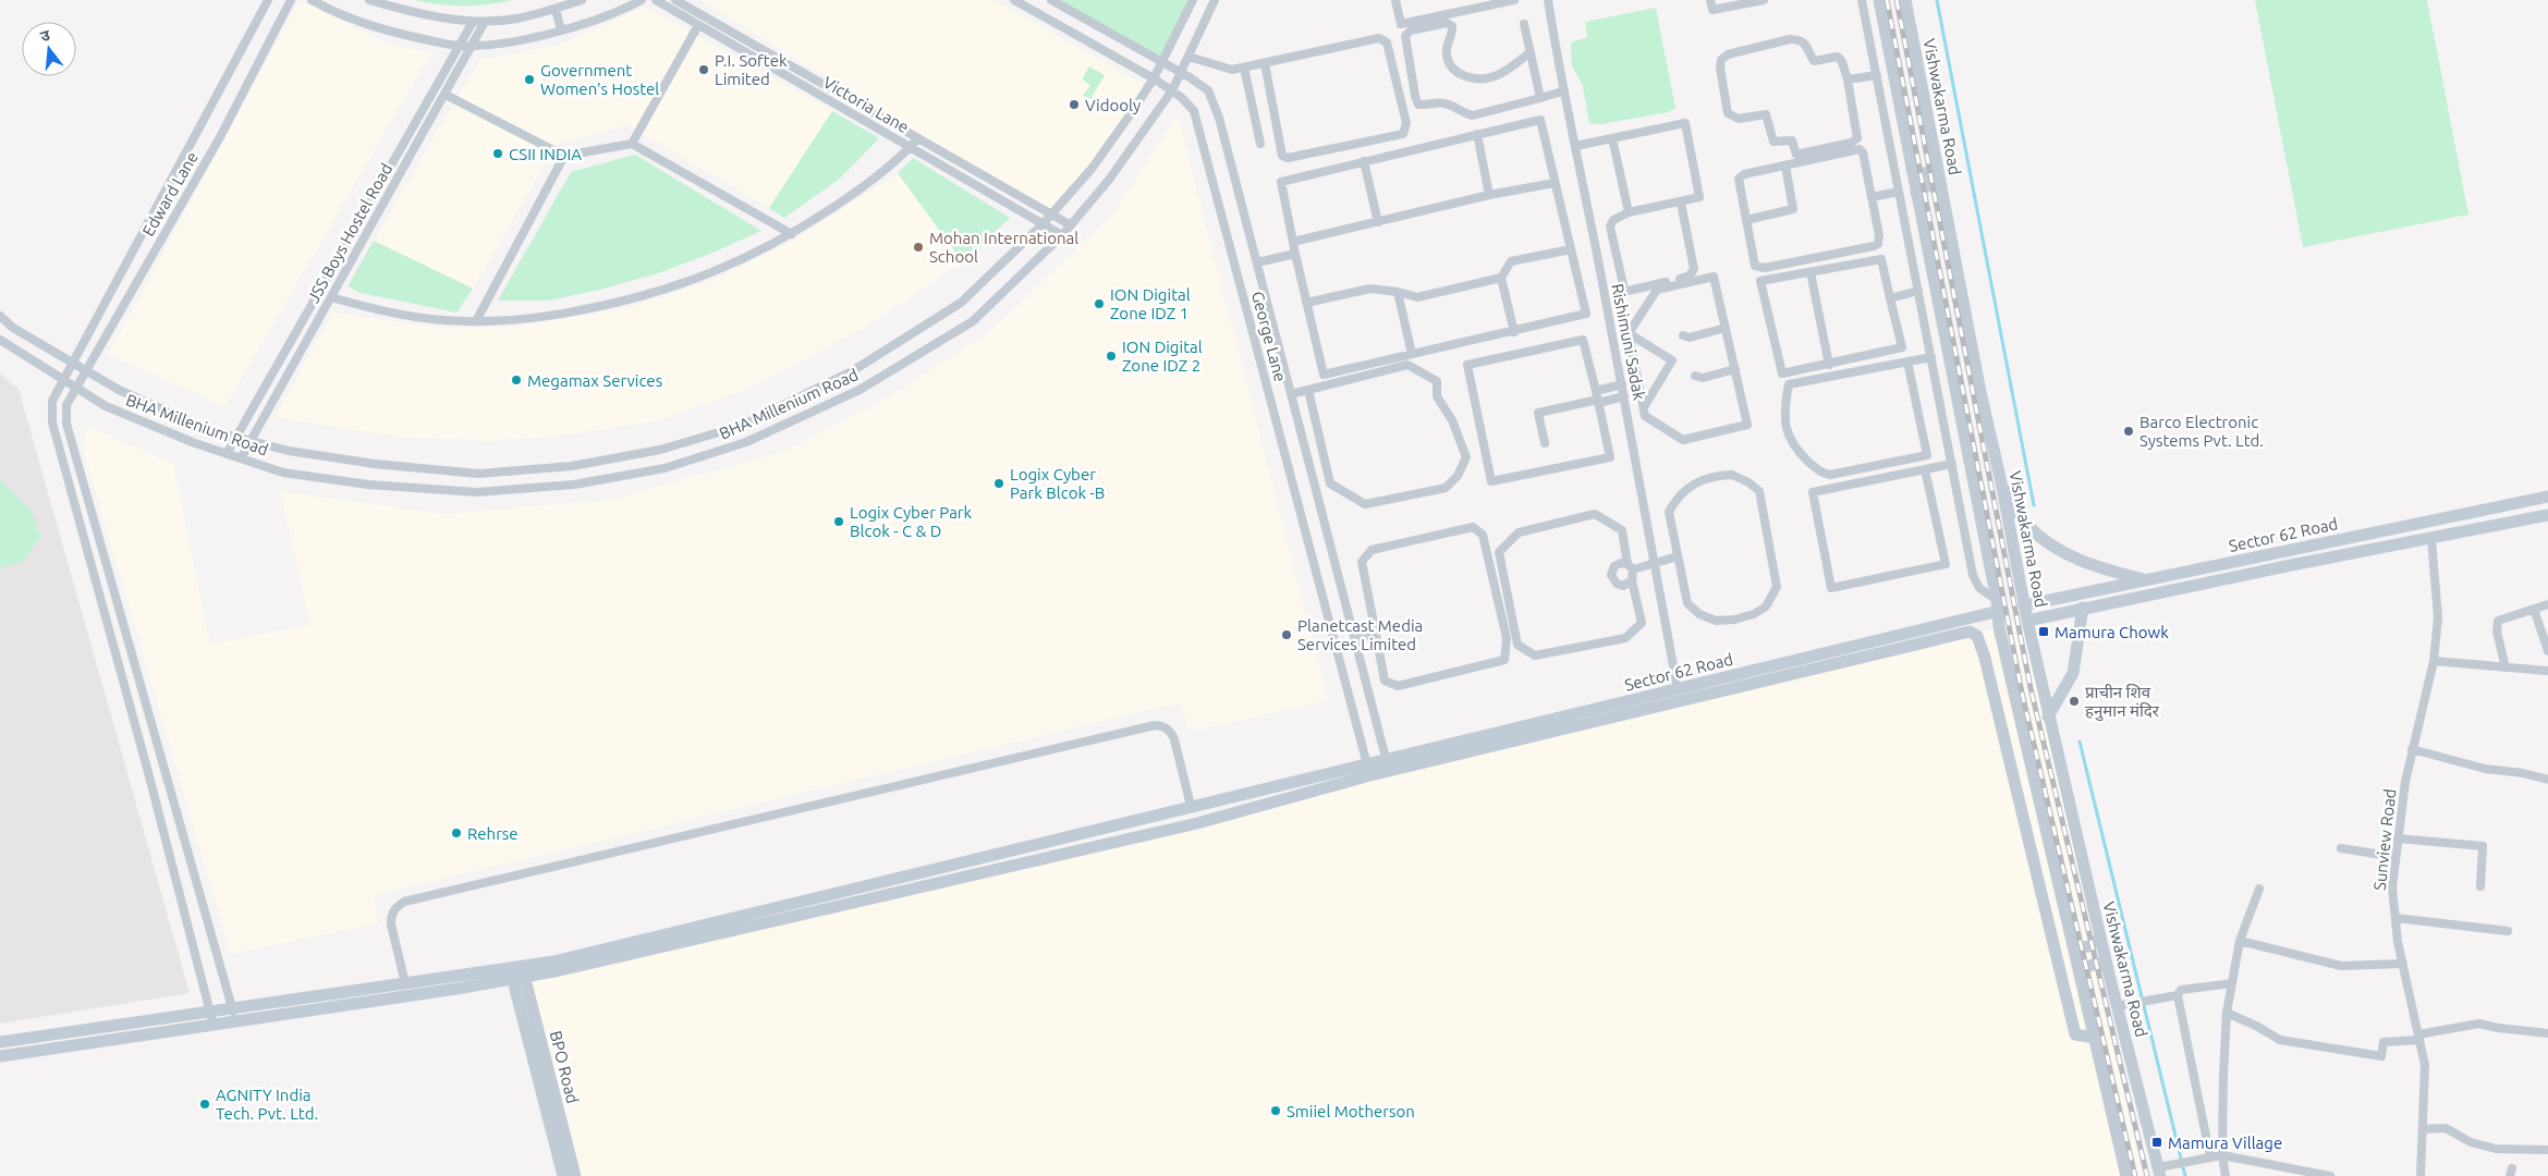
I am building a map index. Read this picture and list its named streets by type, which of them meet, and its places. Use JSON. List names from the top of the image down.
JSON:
{
  "streets": {
    "street": [
      "Victoria Lane",
      "Vishwakarma Road",
      "Edward Lane",
      "JSS Boys Hostel Road",
      "George Lane",
      "Rishimuni Sadak",
      "BHA Millenium Road",
      "Sector 62 Road",
      "Sunview Road",
      "BPO Road"
    ]
  },
  "crossings": [
    ["Victoria Lane", "BHA Millenium Road"],
    ["Vishwakarma Road", "Sector 62 Road"],
    ["Edward Lane", "BHA Millenium Road"],
    ["JSS Boys Hostel Road", "BHA Millenium Road"],
    ["George Lane", "BHA Millenium Road"],
    ["George Lane", "Sector 62 Road"],
    ["Rishimuni Sadak", "Sector 62 Road"],
    ["Sector 62 Road", "Sunview Road"]
  ],
  "places": {
    "other": [
      "P.I. Softek Limited",
      "Government Women's Hostel",
      "Vidooly",
      "CSII INDIA",
      "Mohan International School",
      "ION Digital Zone IDZ 1",
      "ION Digital Zone IDZ 2",
      "Megamax Services",
      "Barco Electronic Systems Pvt. Ltd.",
      "Logix Cyber Park Blcok -B",
      "Logix Cyber Park Blcok - C & D",
      "Planetcast Media Services Limited",
      "प्राचीन शिव हनुमान मंदिर",
      "Rehrse",
      "AGNITY India Tech. Pvt. Ltd.",
      "Smiiel Motherson"
    ],
    "transit": ["Mamura Chowk", "Mamura Village"]
  },
  "north": "top"
}
